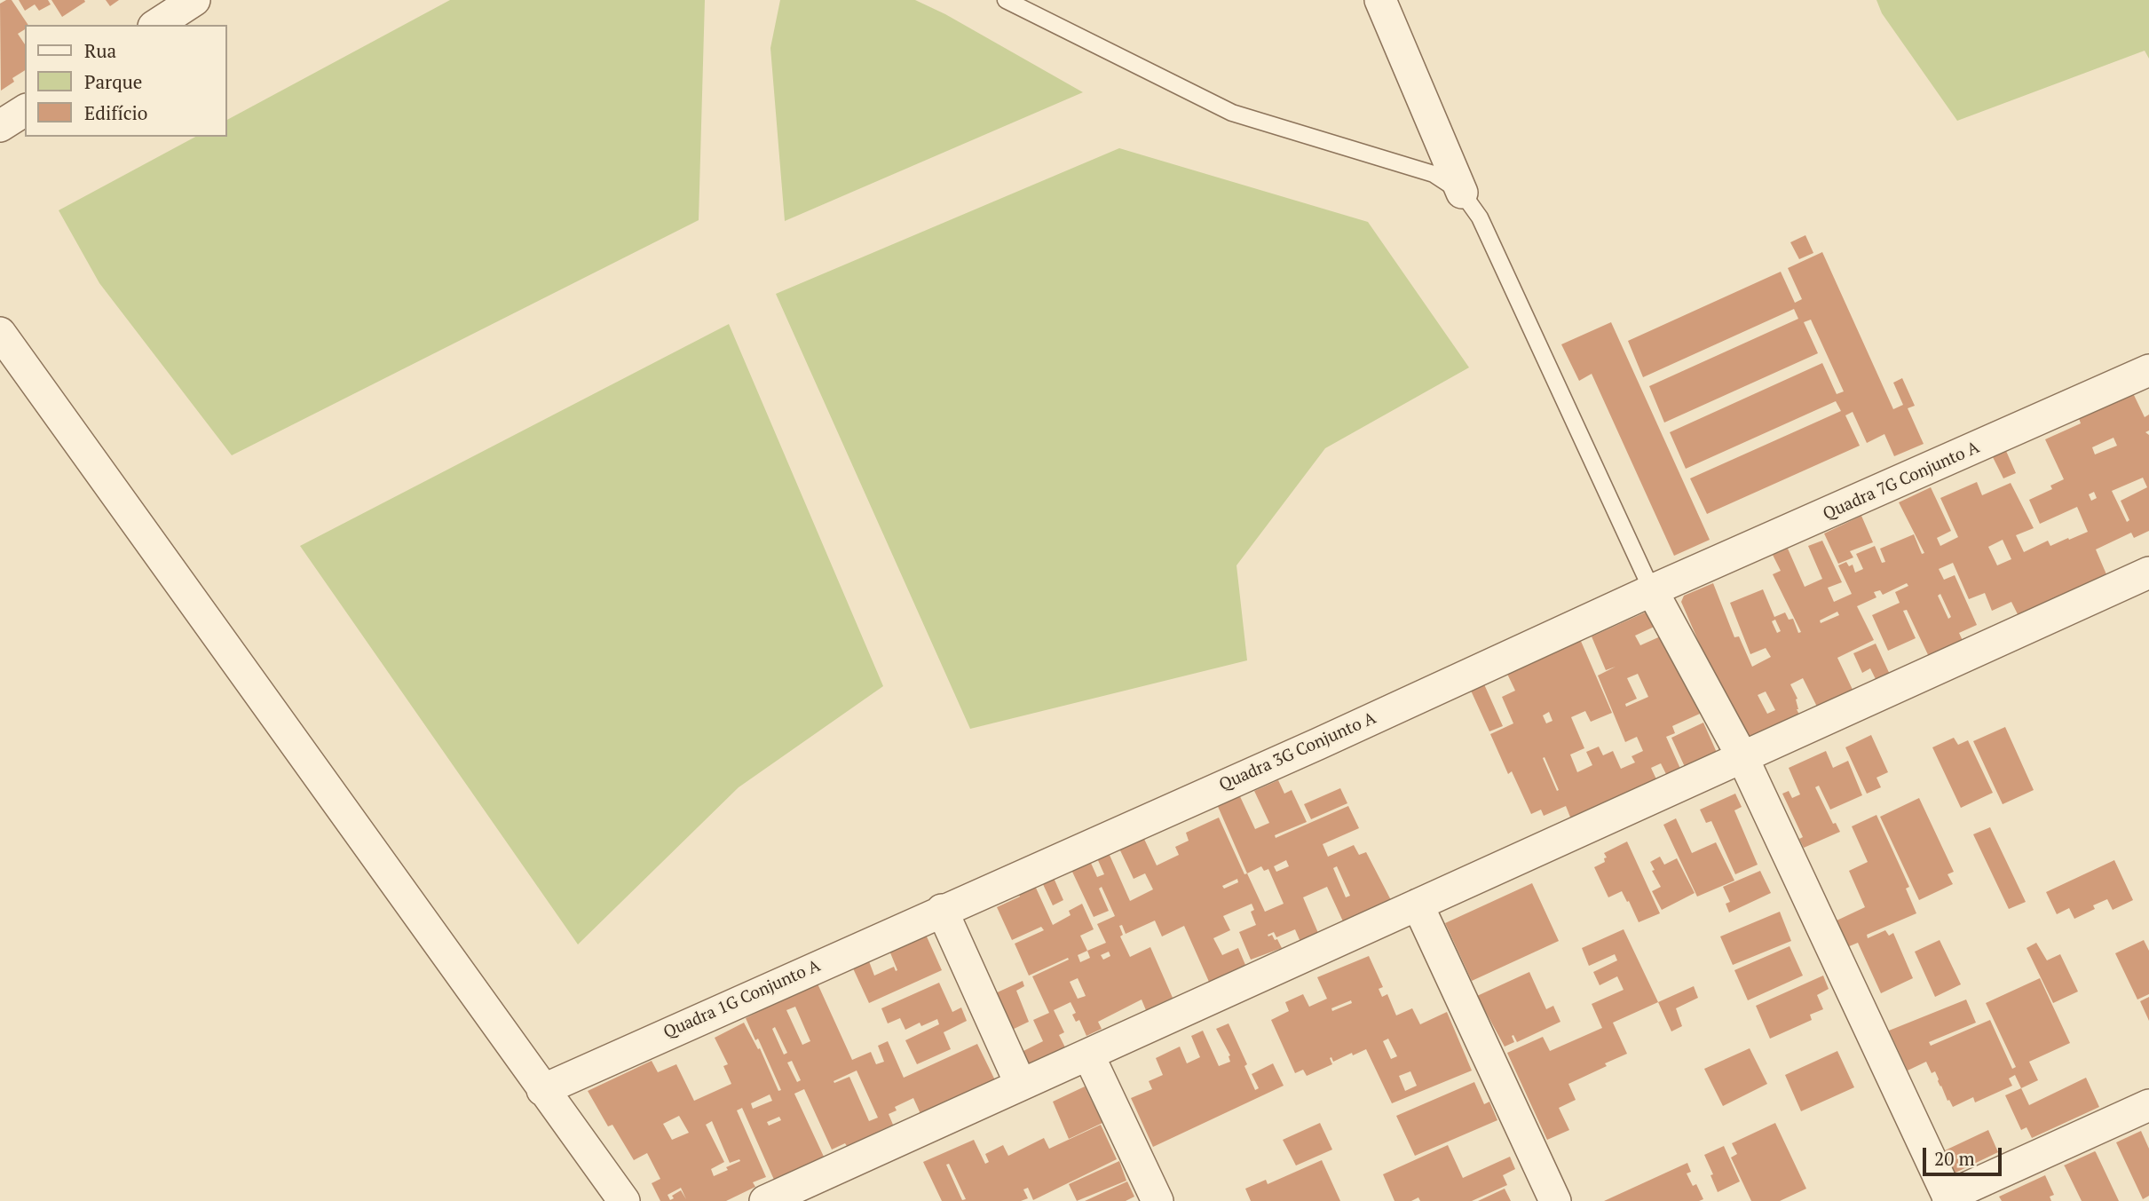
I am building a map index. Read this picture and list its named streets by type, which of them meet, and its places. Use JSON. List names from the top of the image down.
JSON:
{
  "streets": {
    "street": ["Quadra 7G Conjunto A", "Quadra 3G Conjunto A", "Quadra 1G Conjunto A"]
  },
  "crossings": [
    ["Quadra 7G Conjunto A", "Quadra 3G Conjunto A"],
    ["Quadra 3G Conjunto A", "Quadra 1G Conjunto A"]
  ],
  "legend": ["Rua", "Parque", "Edifício"],
  "scale_bar": "20 m"
}
